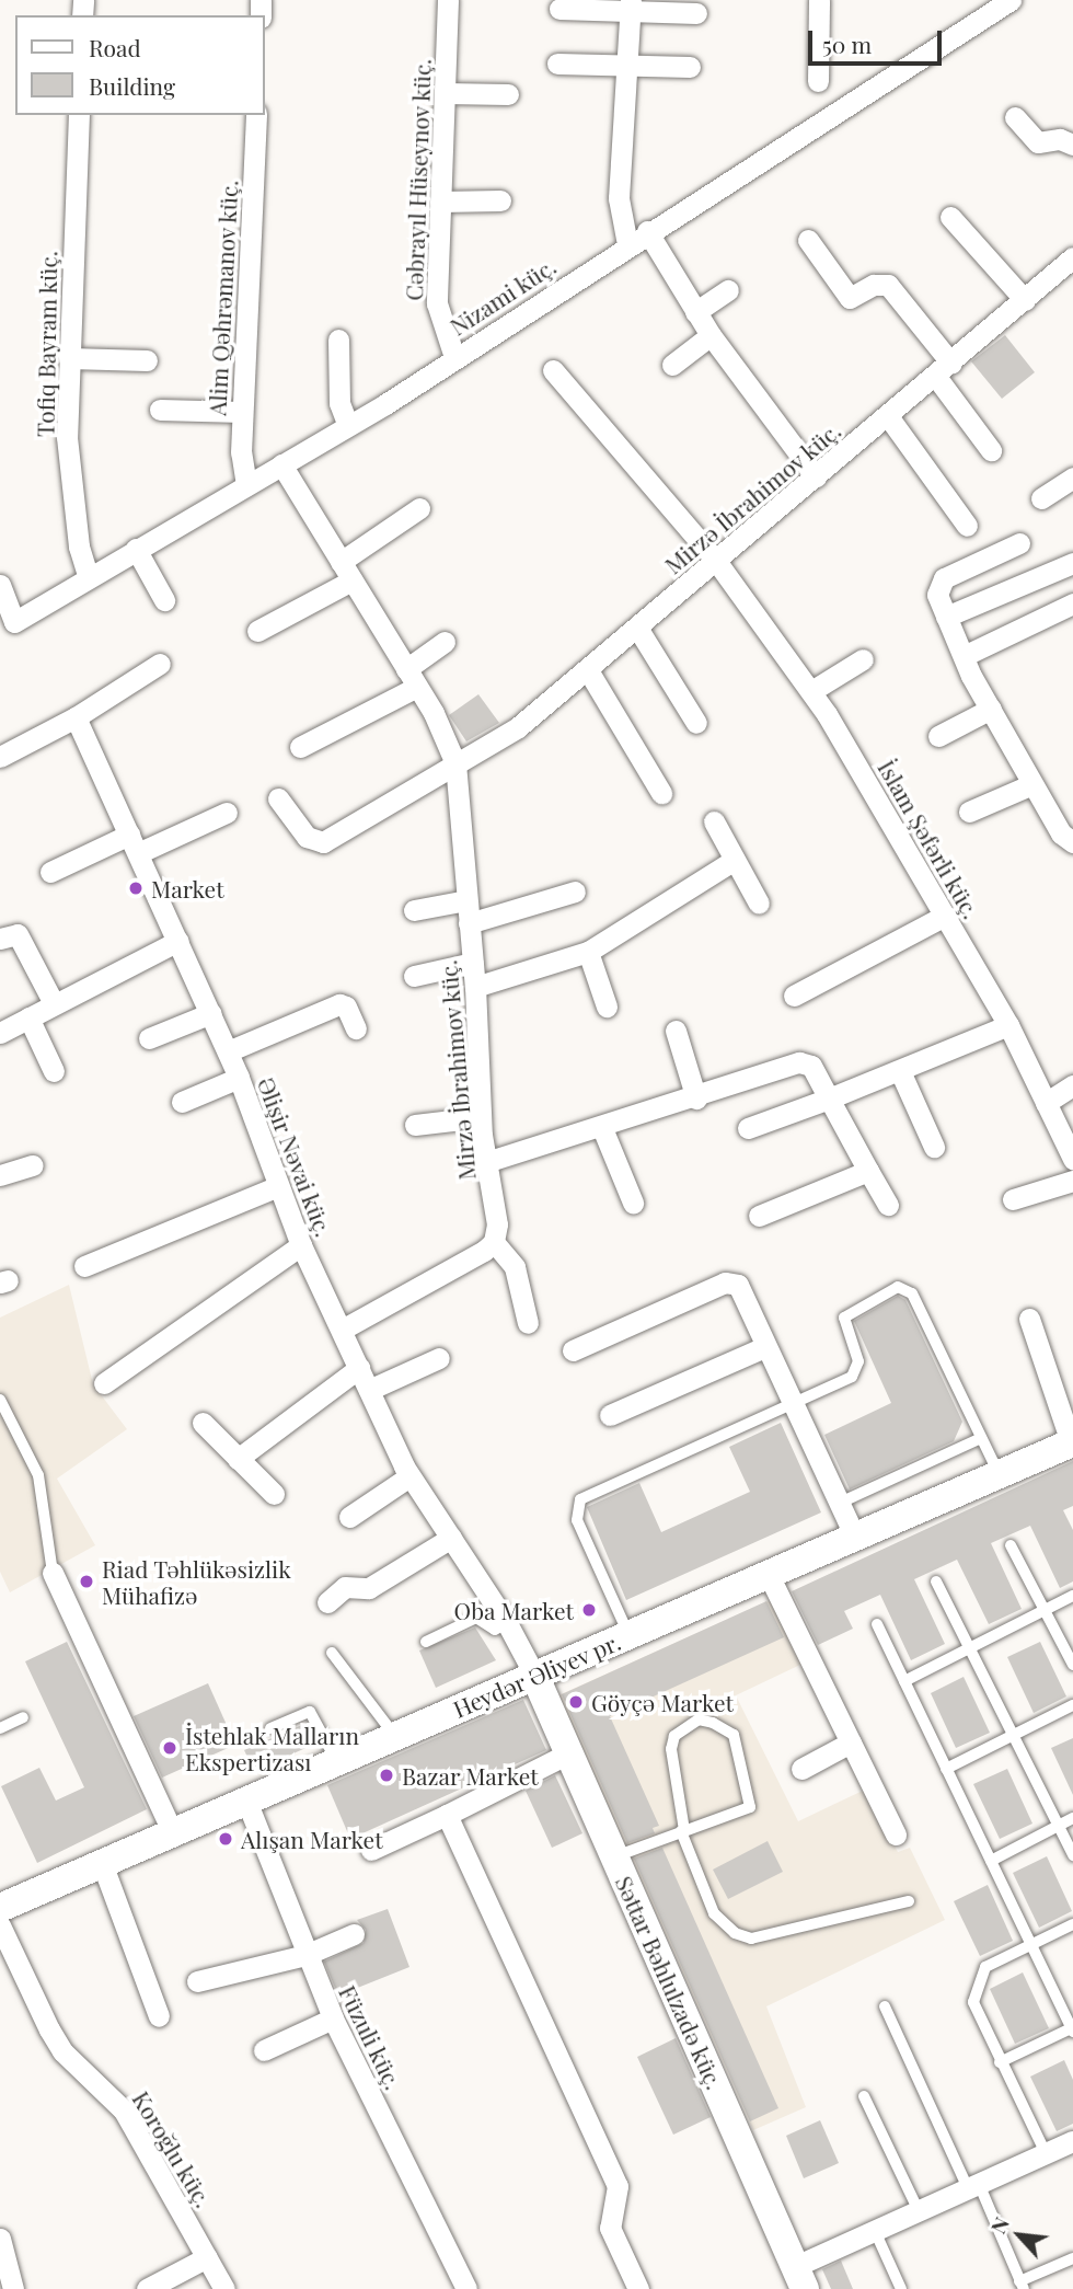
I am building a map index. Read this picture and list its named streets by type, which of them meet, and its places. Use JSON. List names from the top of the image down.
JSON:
{
  "streets": {
    "main road": ["Heydər Əliyev pr.", "Səttar Bəhlulzadə küç."],
    "street": [
      "Cəbrayıl Hüseynov küç.",
      "Nizami küç.",
      "Alim Qəhrəmanov küç.",
      "Tofiq Bayram küç.",
      "Mirzə İbrahimov küç.",
      "İslam Şəfərli küç.",
      "Əlişir Nəvai küç.",
      "Füzuli küç.",
      "Koroğlu küç."
    ]
  },
  "crossings": [
    ["Cəbrayıl Hüseynov küç.", "Nizami küç."],
    ["Nizami küç.", "Alim Qəhrəmanov küç."],
    ["Nizami küç.", "Tofiq Bayram küç."],
    ["Nizami küç.", "Mirzə İbrahimov küç."],
    ["Mirzə İbrahimov küç.", "İslam Şəfərli küç."],
    ["Əlişir Nəvai küç.", "Heydər Əliyev pr."],
    ["Əlişir Nəvai küç.", "Səttar Bəhlulzadə küç."],
    ["Heydər Əliyev pr.", "Səttar Bəhlulzadə küç."],
    ["Heydər Əliyev pr.", "Füzuli küç."]
  ],
  "places": [
    "Market",
    "Riad Təhlükəsizlik Mühafizə",
    "Oba Market",
    "Göyçə Market",
    "İstehlak Malların Ekspertizası",
    "Bazar Market",
    "Alışan Market"
  ],
  "legend": ["Road", "Building"],
  "scale_bar": "50 m",
  "north": "top left"
}
